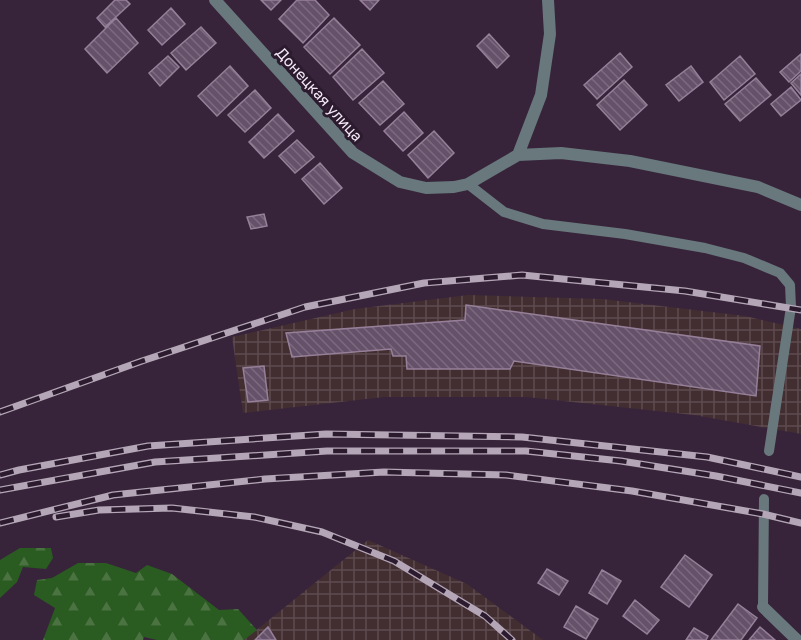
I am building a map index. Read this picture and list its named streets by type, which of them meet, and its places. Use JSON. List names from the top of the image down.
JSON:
{
  "streets": {
    "street": ["Донецкая улица"]
  }
}
